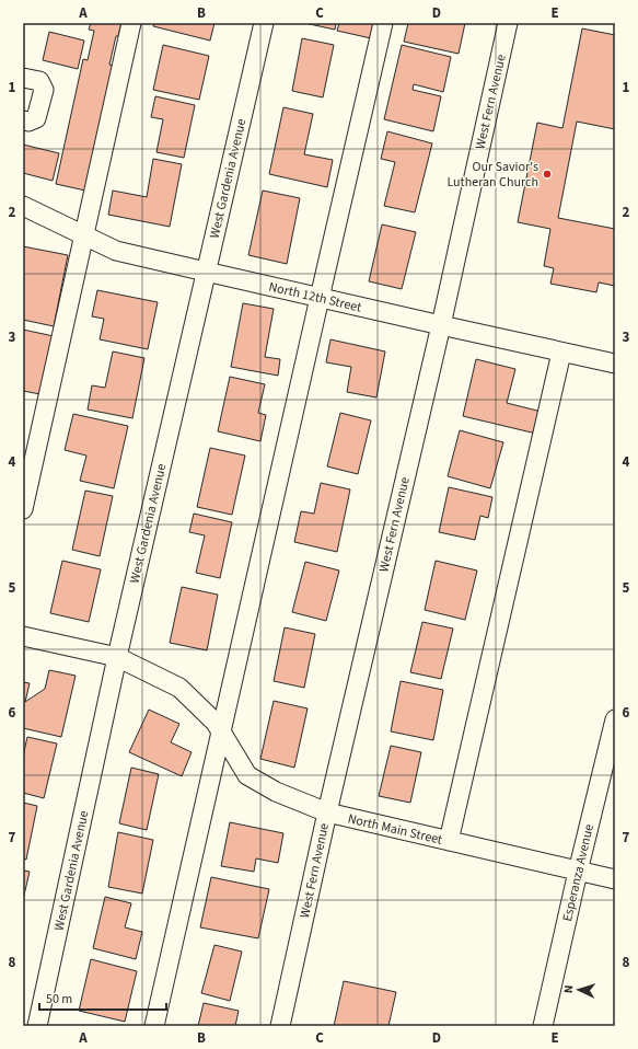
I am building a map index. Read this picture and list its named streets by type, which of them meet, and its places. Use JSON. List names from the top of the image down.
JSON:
{
  "streets": {
    "street": [
      "West Fern Avenue",
      "West Gardenia Avenue",
      "North 12th Street",
      "North Main Street",
      "Esperanza Avenue"
    ]
  },
  "crossings": [
    ["West Fern Avenue", "North 12th Street"],
    ["West Fern Avenue", "North Main Street"],
    ["West Gardenia Avenue", "North 12th Street"],
    ["West Gardenia Avenue", "North Main Street"],
    ["North Main Street", "Esperanza Avenue"]
  ],
  "places": ["Our Savior's Lutheran Church"],
  "scale_bar": "50 m",
  "north": "left",
  "grid": {
    "columns": [
      "A",
      "B",
      "C",
      "D",
      "E"
    ],
    "rows": [
      "1",
      "2",
      "3",
      "4",
      "5",
      "6",
      "7",
      "8"
    ]
  }
}
